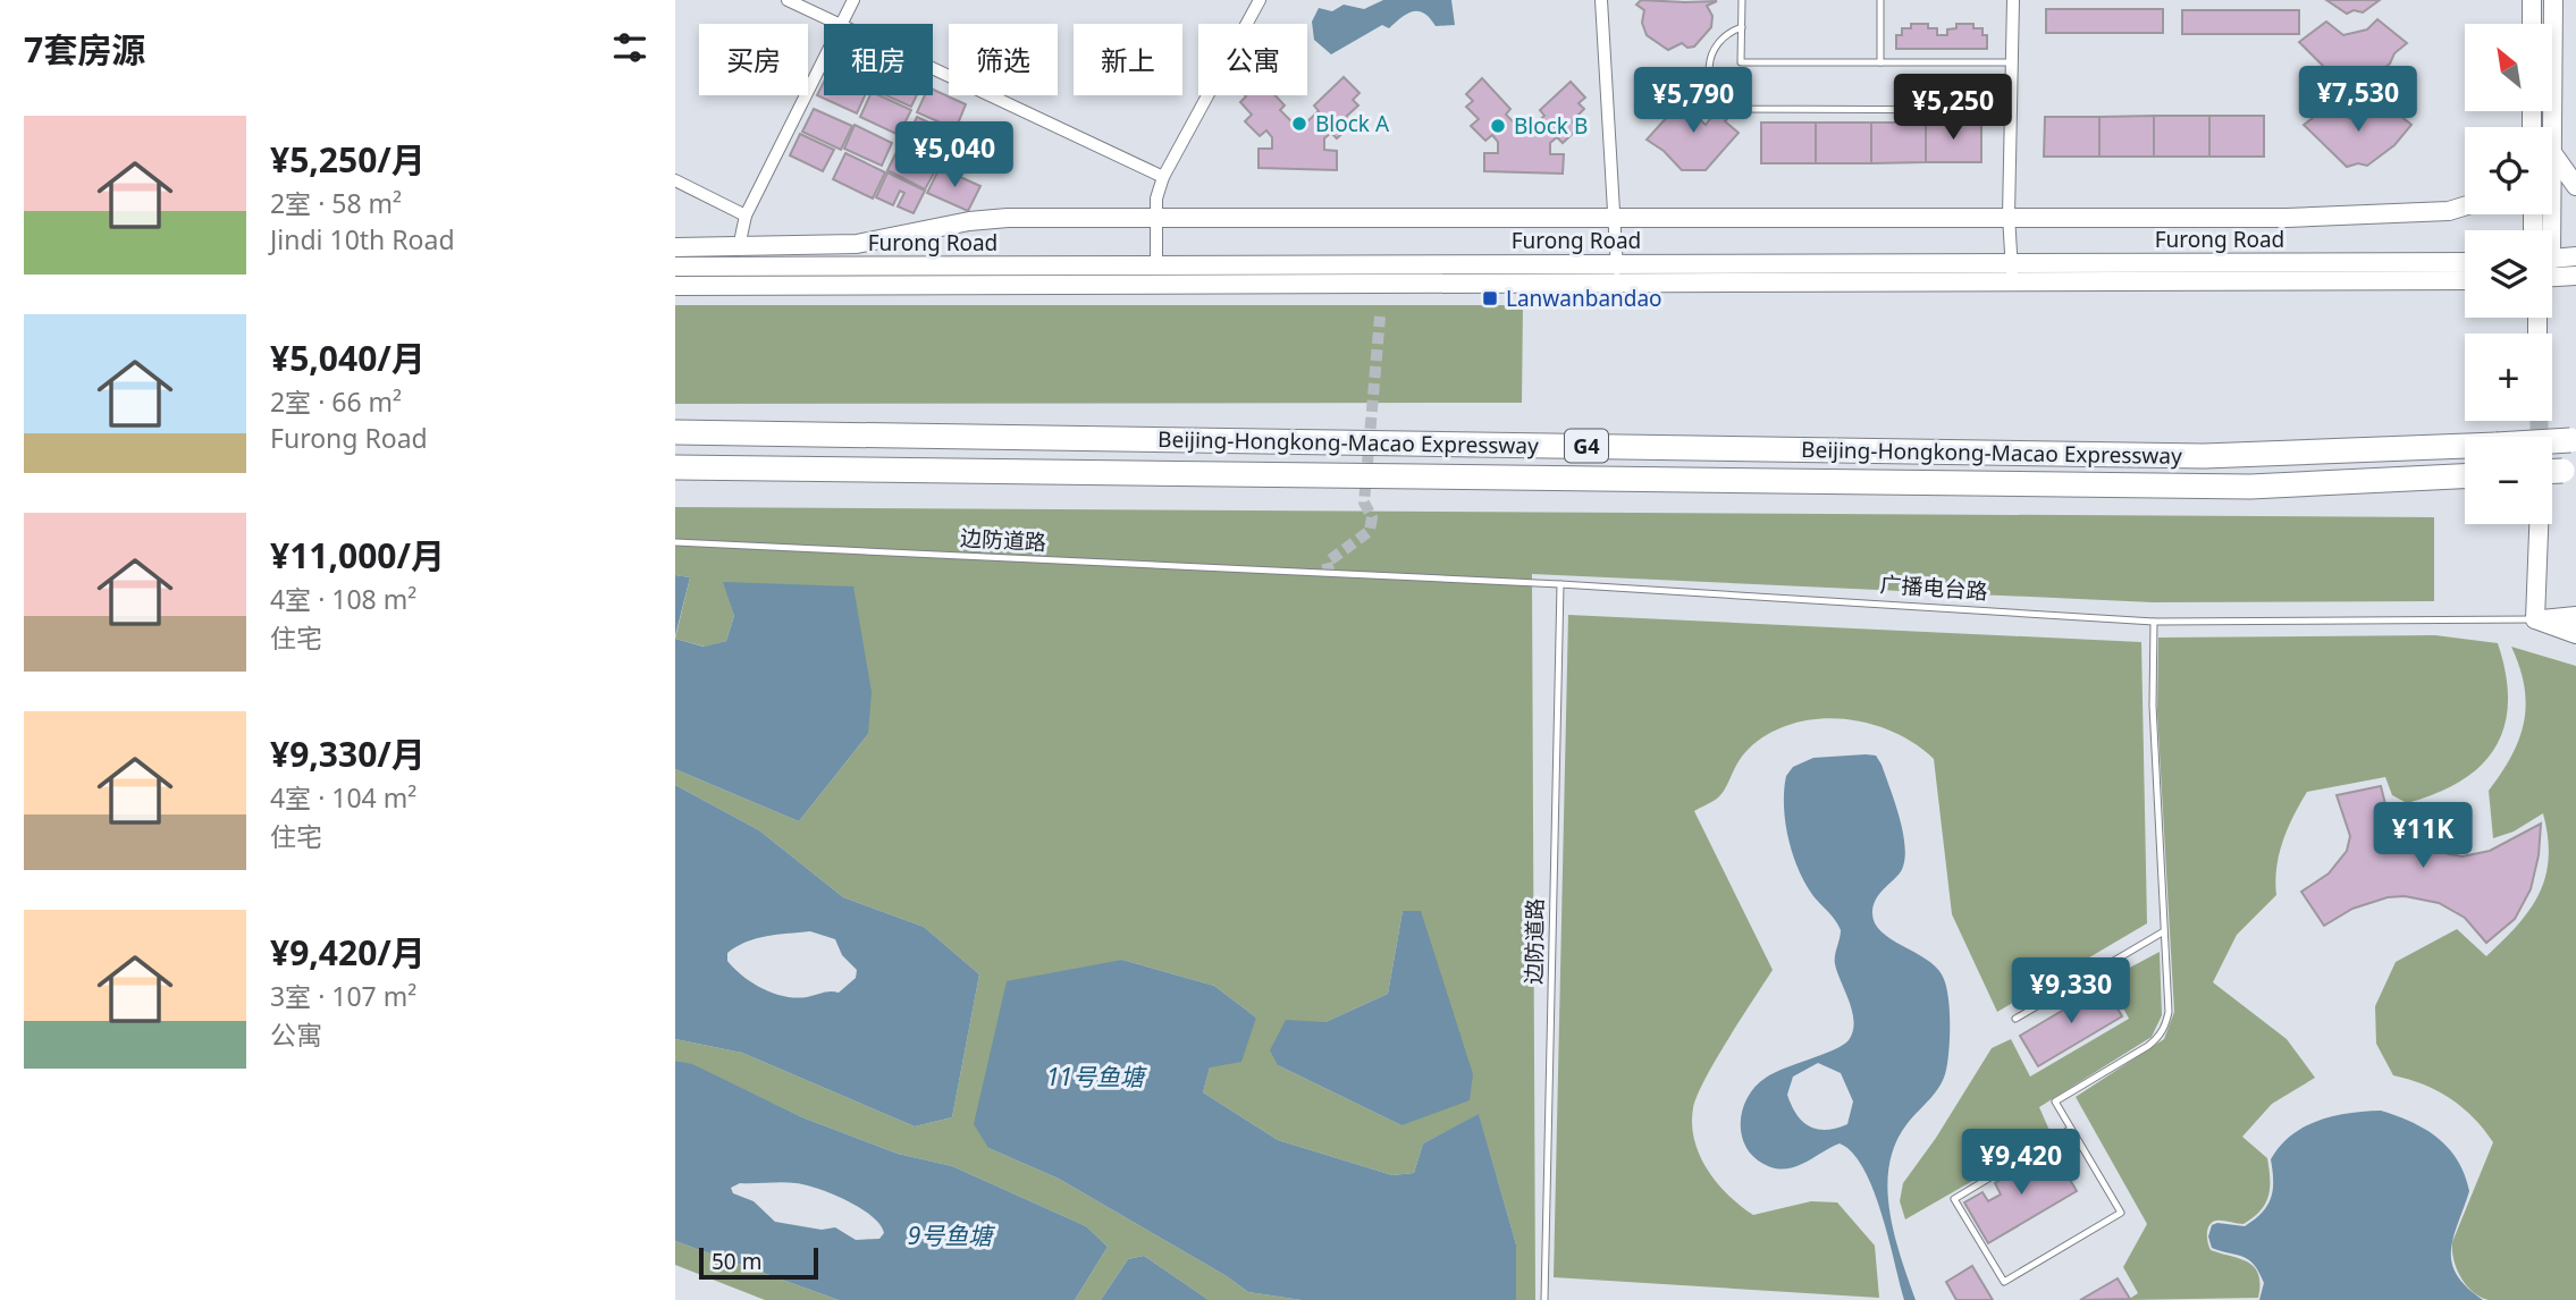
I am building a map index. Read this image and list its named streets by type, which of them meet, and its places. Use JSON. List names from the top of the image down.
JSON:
{
  "streets": {
    "highway": ["Beijing-Hongkong-Macao Expressway", "G4"],
    "main road": ["Furong Road"],
    "lane": ["边防道路", "广播电台路"]
  },
  "crossings": [
    ["边防道路", "广播电台路"]
  ],
  "water": ["11号鱼塘", "9号鱼塘"],
  "places": {
    "other": ["Block A", "Block B"],
    "transit": ["Lanwanbandao"]
  },
  "scale_bar": "50 m",
  "north": "top left",
  "page": {
    "heading": "7套房源",
    "map_buttons": ["+", "−"],
    "chip": [
      "买房",
      "租房",
      "筛选",
      "新上",
      "公寓"
    ],
    "price": [
      "¥7,530",
      "¥5,790",
      "¥5,250",
      "¥5,040",
      "¥11K",
      "¥9,330",
      "¥9,420"
    ],
    "list": [
      {
        "name": "¥5,250/月",
        "note": "2室 · 58 m² · Jindi 10th Road"
      },
      {
        "name": "¥5,040/月",
        "note": "2室 · 66 m² · Furong Road"
      },
      {
        "name": "¥11,000/月",
        "note": "4室 · 108 m² · 住宅"
      },
      {
        "name": "¥9,330/月",
        "note": "4室 · 104 m² · 住宅"
      },
      {
        "name": "¥9,420/月",
        "note": "3室 · 107 m² · 公寓"
      }
    ],
    "scale": "50 m"
  }
}
